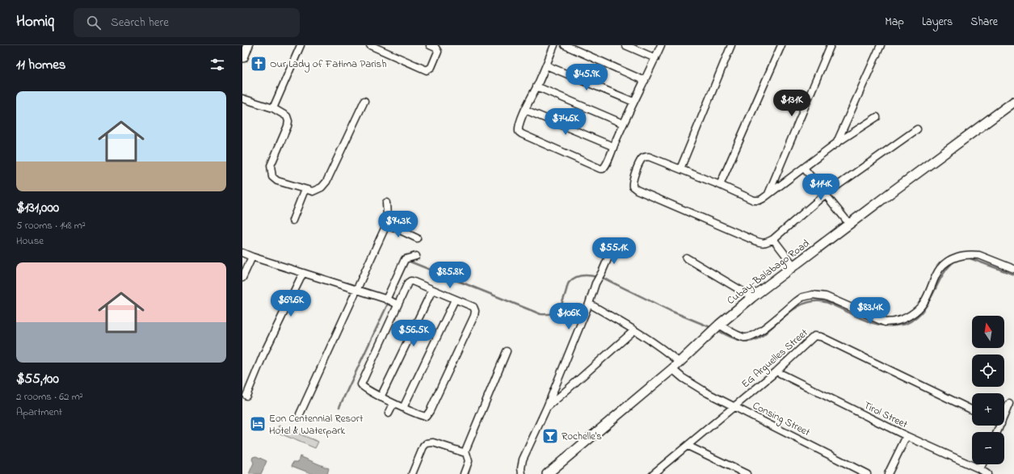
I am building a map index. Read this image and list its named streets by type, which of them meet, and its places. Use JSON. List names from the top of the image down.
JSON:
{
  "streets": {
    "main road": ["Cubay-Balabago Road"],
    "street": ["EG Arguelles Street", "Tirol Street", "Consing Street"]
  },
  "crossings": [
    ["Cubay-Balabago Road", "Consing Street"],
    ["EG Arguelles Street", "Tirol Street"],
    ["EG Arguelles Street", "Consing Street"]
  ],
  "places": {
    "church": ["Our Lady of Fatima Parish"],
    "hotel": ["Eon Centennial Resort Hotel & Waterpark"],
    "bar": ["Rochelle's"]
  },
  "north": "top",
  "page": {
    "header": "Homiq",
    "search": "Search here",
    "nav": ["Map", "Layers", "Share"],
    "heading": "11 homes",
    "price": [
      "$45.9K",
      "$131K",
      "$74.6K",
      "$114K",
      "$94.3K",
      "$55.1K",
      "$85.8K",
      "$69.6K",
      "$83.4K",
      "$106K",
      "$56.5K"
    ],
    "list": [
      {
        "name": "$131,000",
        "note": "5 rooms · 148 m² · House"
      },
      {
        "name": "$55,100",
        "note": "2 rooms · 62 m² · Apartment"
      }
    ],
    "map_buttons": ["+", "−"]
  }
}
